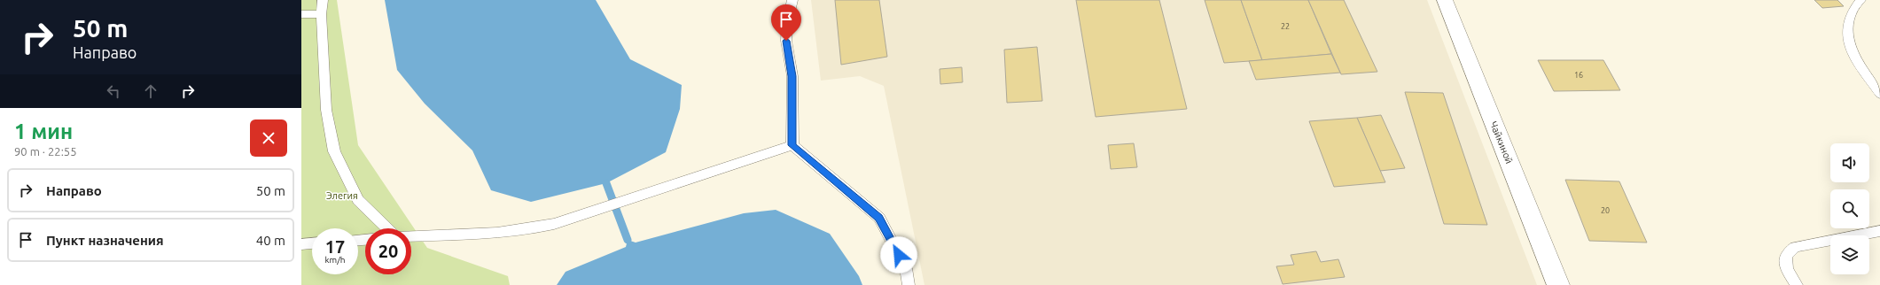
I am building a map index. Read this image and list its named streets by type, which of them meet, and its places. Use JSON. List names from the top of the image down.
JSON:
{
  "streets": {
    "street": ["Чайкиной"]
  },
  "parks": ["Элегия"],
  "house_numbers": ["22", "16", "20"],
  "page": {
    "turn": ["50 m", "Направо"],
    "heading": ["1 мин", "90 m · 22:55"],
    "list": [
      {
        "name": "Направо",
        "value": "50 m"
      },
      {
        "name": "Пункт назначения",
        "value": "40 m"
      }
    ],
    "speed": "17 km/h",
    "limit": "20"
  }
}
